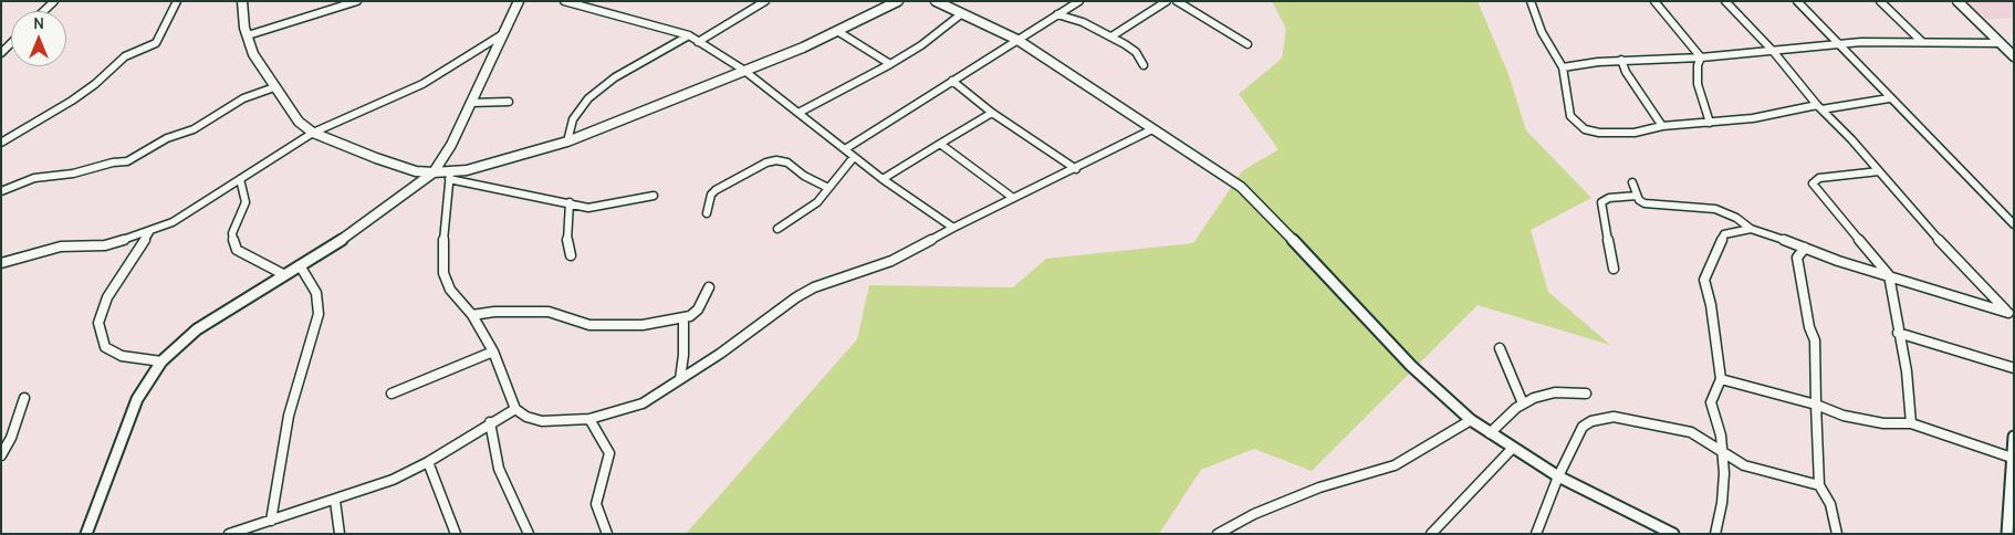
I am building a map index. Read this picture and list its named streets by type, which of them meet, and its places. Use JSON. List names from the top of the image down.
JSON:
{
  "north": "top"
}
